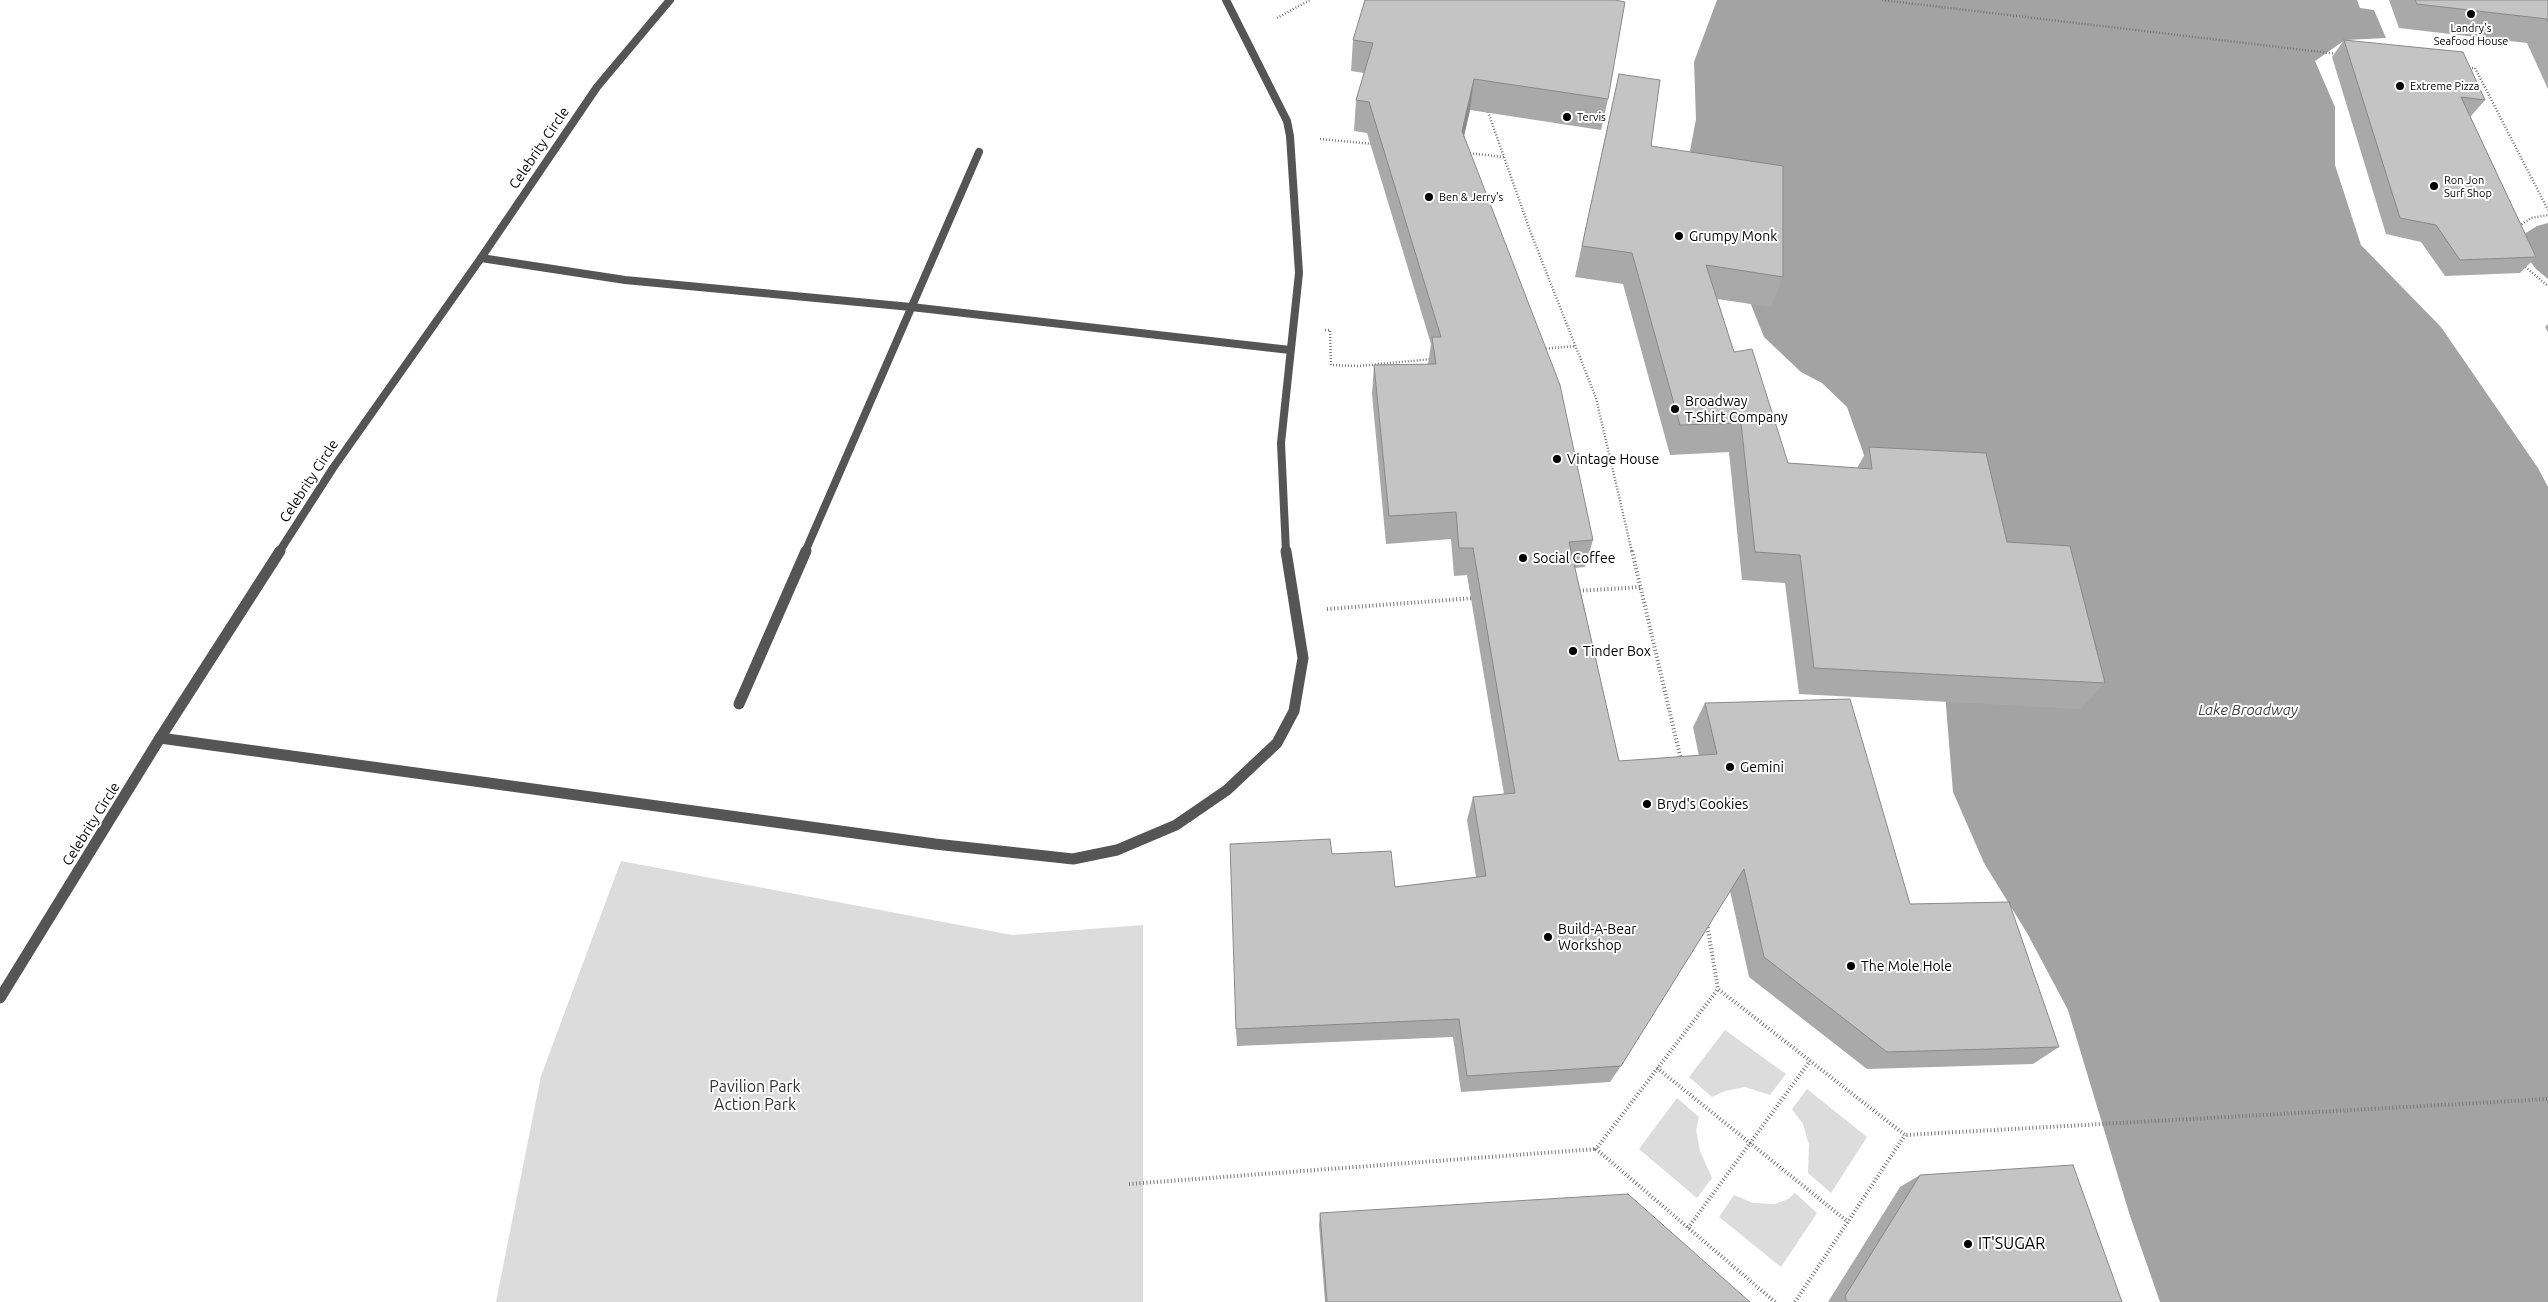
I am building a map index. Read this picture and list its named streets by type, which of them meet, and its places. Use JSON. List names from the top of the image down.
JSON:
{
  "streets": {
    "street": ["Celebrity Circle"]
  },
  "water": ["Lake Broadway"],
  "parks": ["Pavilion Park Action Park"],
  "places": [
    "Landry's Seafood House",
    "Extreme Pizza",
    "Tervis",
    "Ron Jon Surf Shop",
    "Ben & Jerry's",
    "Grumpy Monk",
    "Broadway T-Shirt Company",
    "Vintage House",
    "Social Coffee",
    "Tinder Box",
    "Gemini",
    "Bryd's Cookies",
    "Build-A-Bear Workshop",
    "The Mole Hole",
    "IT'SUGAR"
  ]
}
